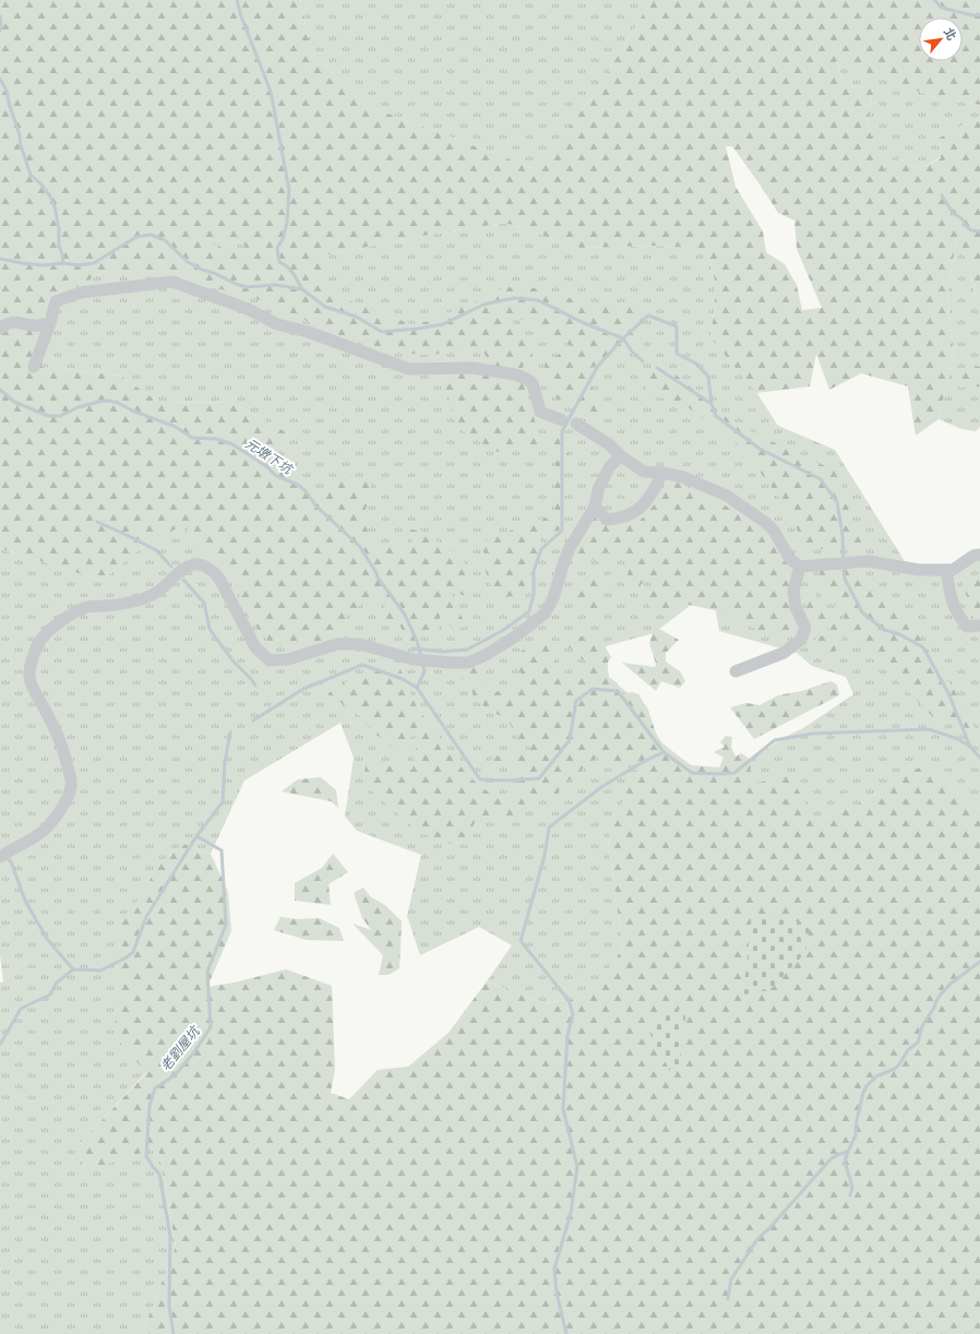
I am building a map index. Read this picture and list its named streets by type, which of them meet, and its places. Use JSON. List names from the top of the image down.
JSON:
{
  "water": ["元墩下坑", "老劉屋坑"],
  "north": "top right"
}
